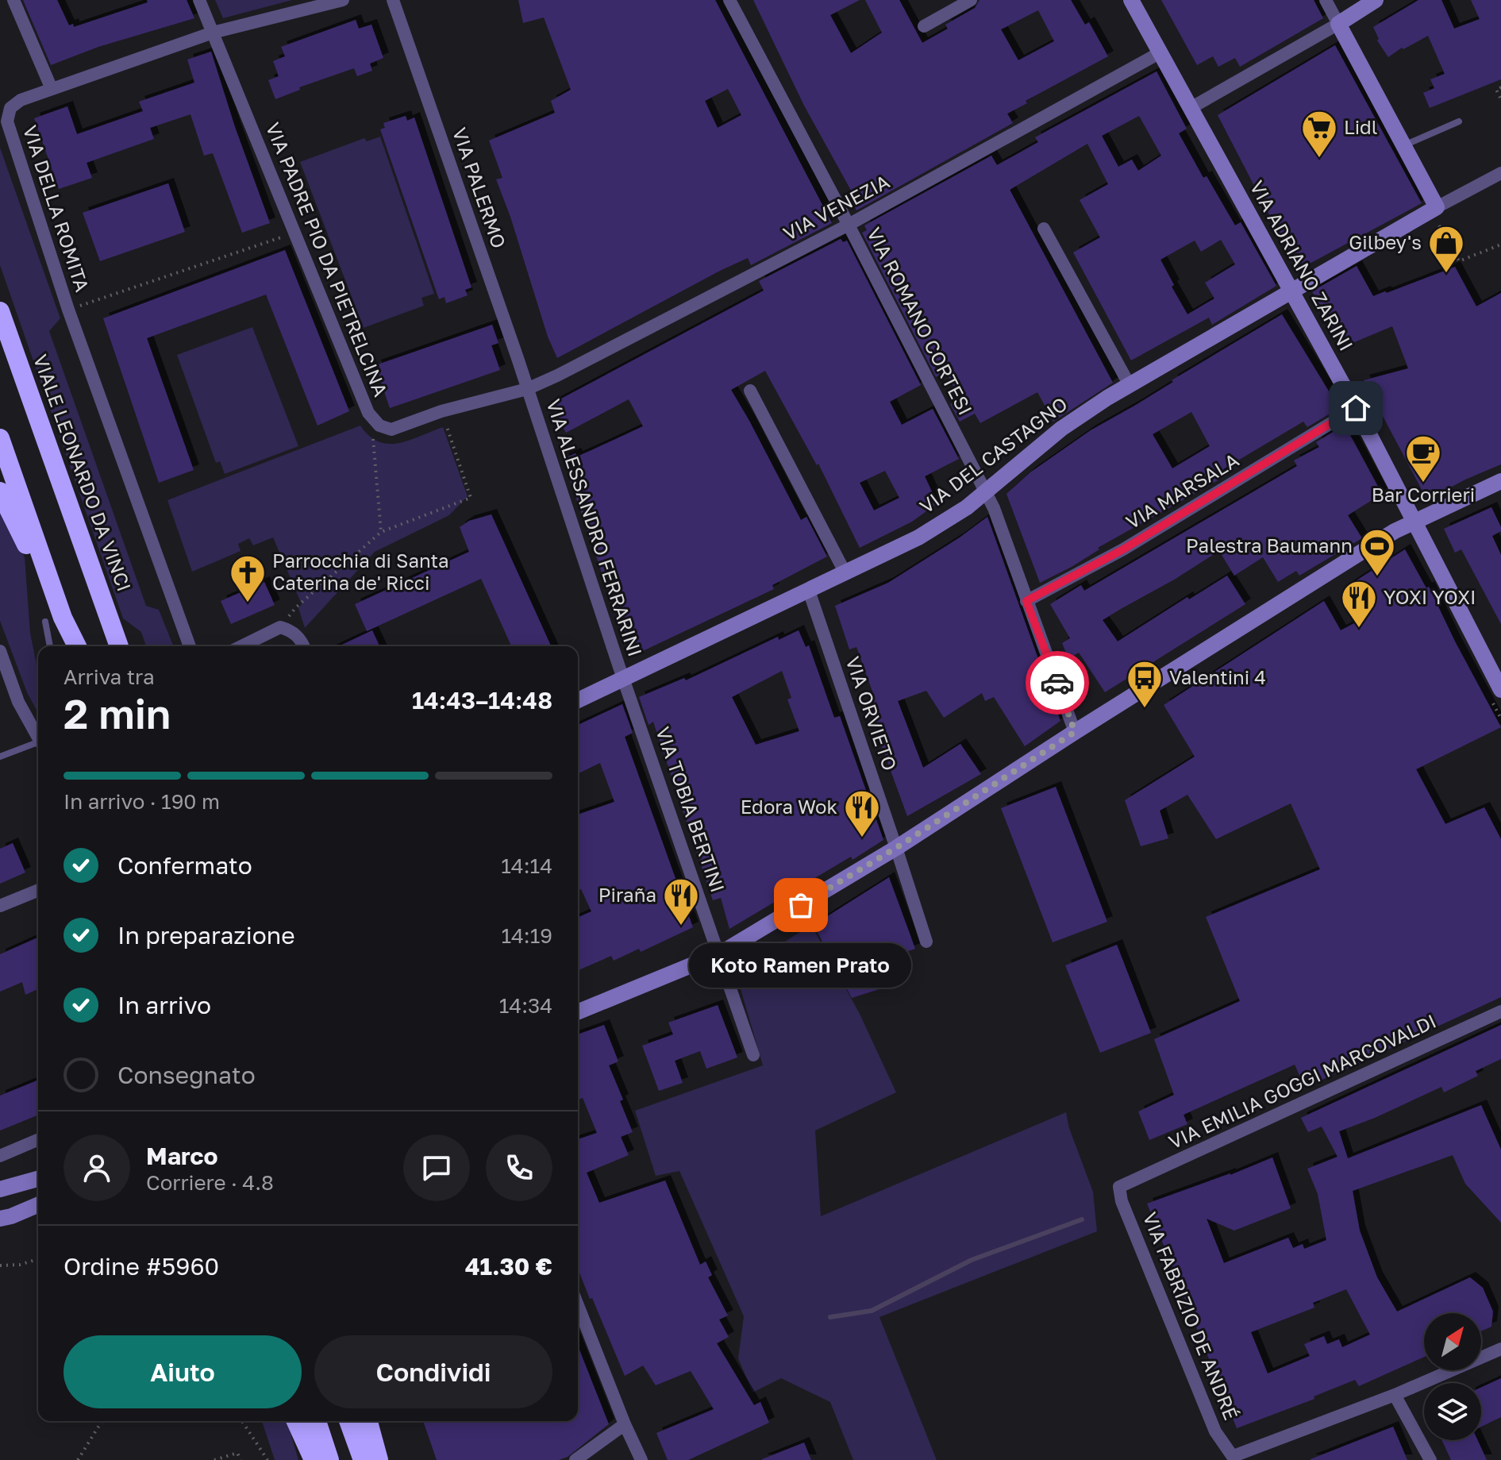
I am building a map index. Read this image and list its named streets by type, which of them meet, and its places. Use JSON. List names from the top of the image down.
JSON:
{
  "streets": {
    "highway": ["VIALE LEONARDO DA VINCI"],
    "street": [
      "VIA PALERMO",
      "VIA VENEZIA",
      "VIA DELLA ROMITA",
      "VIA PADRE PIO DA PIETRELCINA",
      "VIA ADRIANO ZARINI",
      "VIA ROMANO CORTESI",
      "VIA DEL CASTAGNO",
      "VIA MARSALA",
      "VIA ALESSANDRO FERRARINI",
      "VIA ORVIETO",
      "VIA TOBIA BERTINI",
      "VIA EMILIA GOGGI MARCOVALDI",
      "VIA FABRIZIO DE ANDRÉ"
    ]
  },
  "crossings": [
    ["VIA PALERMO", "VIA VENEZIA"],
    ["VIA PALERMO", "VIA PADRE PIO DA PIETRELCINA"],
    ["VIA PALERMO", "VIA ALESSANDRO FERRARINI"],
    ["VIA VENEZIA", "VIA PADRE PIO DA PIETRELCINA"],
    ["VIA VENEZIA", "VIA ADRIANO ZARINI"],
    ["VIA VENEZIA", "VIA ROMANO CORTESI"],
    ["VIA VENEZIA", "VIA ALESSANDRO FERRARINI"],
    ["VIA DELLA ROMITA", "VIA PADRE PIO DA PIETRELCINA"],
    ["VIA PADRE PIO DA PIETRELCINA", "VIA ALESSANDRO FERRARINI"],
    ["VIA ADRIANO ZARINI", "VIA DEL CASTAGNO"],
    ["VIA ADRIANO ZARINI", "VIA MARSALA"],
    ["VIA ROMANO CORTESI", "VIA DEL CASTAGNO"],
    ["VIA ROMANO CORTESI", "VIA MARSALA"],
    ["VIA DEL CASTAGNO", "VIA ALESSANDRO FERRARINI"],
    ["VIA DEL CASTAGNO", "VIA ORVIETO"],
    ["VIA DEL CASTAGNO", "VIA TOBIA BERTINI"],
    ["VIA ALESSANDRO FERRARINI", "VIA TOBIA BERTINI"],
    ["VIA EMILIA GOGGI MARCOVALDI", "VIA FABRIZIO DE ANDRÉ"]
  ],
  "places": {
    "supermarket": ["Lidl"],
    "shop": ["Gilbey's"],
    "cafe": ["Bar Corrieri"],
    "sports": ["Palestra Baumann"],
    "church": ["Parrocchia di Santa Caterina de' Ricci"],
    "restaurant": ["YOXI YOXI", "Edora Wok", "Piraña"],
    "bus stop": ["Valentini 4"],
    "other": ["Koto Ramen Prato"]
  },
  "north": "top right",
  "page": {
    "heading": ["2 min", "Arriva tra", "14:43–14:48"],
    "panel": [
      "Marco",
      "Corriere · 4.8",
      "Ordine #5960",
      "41.30 €"
    ],
    "bar": "In arrivo · 190 m",
    "list": [
      ["Confermato", "14:14"],
      ["In preparazione", "14:19"],
      ["In arrivo", "14:34"],
      "Consegnato"
    ],
    "bubble": "Koto Ramen Prato",
    "buttons": ["Aiuto", "Condividi"]
  }
}
